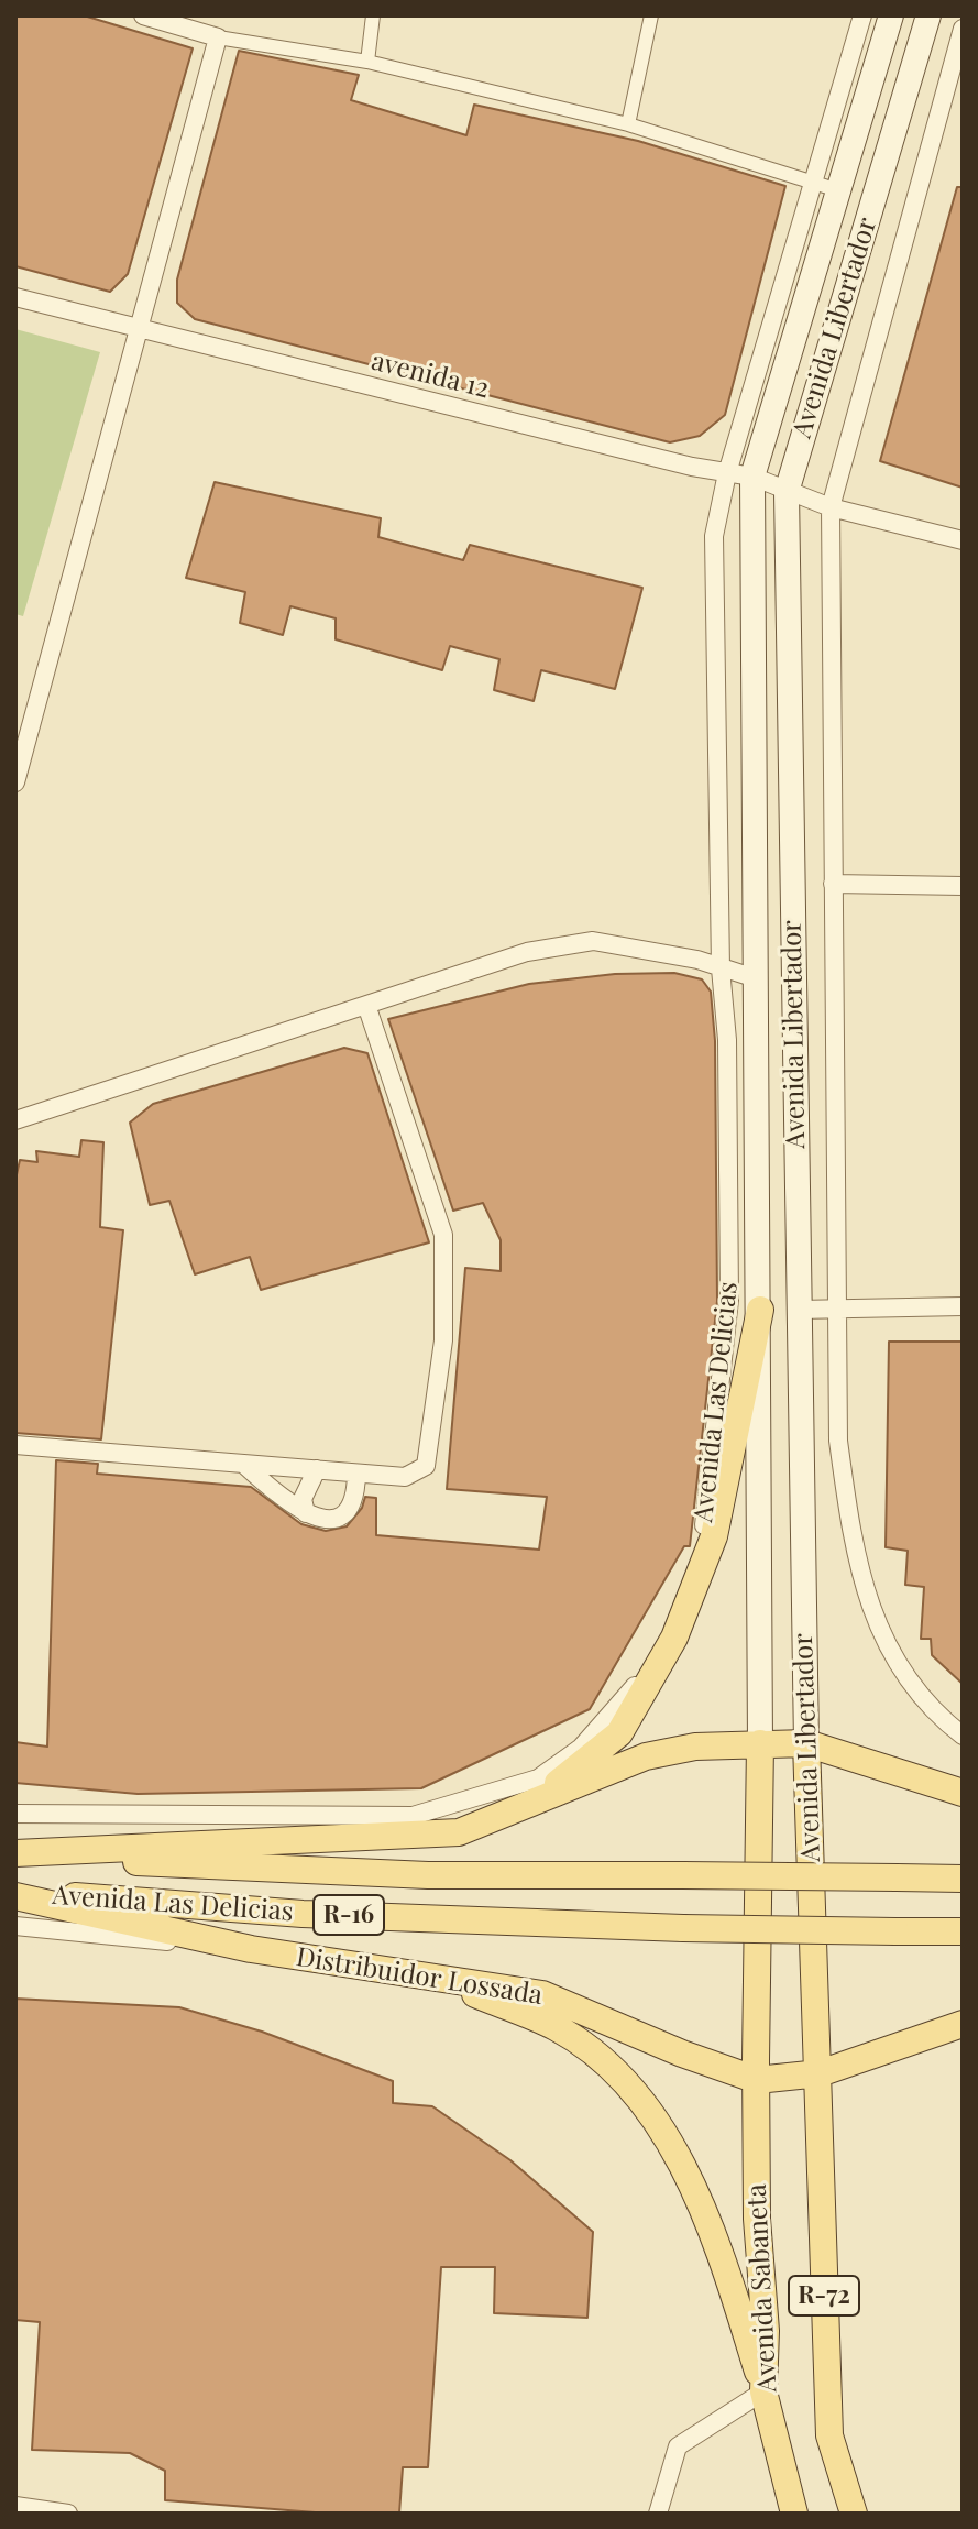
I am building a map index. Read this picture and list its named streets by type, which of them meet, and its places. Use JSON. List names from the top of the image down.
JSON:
{
  "streets": {
    "main road": [
      "Avenida Libertador",
      "Avenida Las Delicias",
      "R-16",
      "Distribuidor Lossada",
      "Avenida Sabaneta",
      "R-72"
    ],
    "street": ["avenida 12"]
  },
  "crossings": [
    ["Avenida Libertador", "avenida 12"],
    ["Avenida Libertador", "Distribuidor Lossada"],
    ["Avenida Libertador", "Avenida Sabaneta"],
    ["Avenida Libertador", "R-72"],
    ["avenida 12", "Avenida Las Delicias"],
    ["Avenida Las Delicias", "Distribuidor Lossada"],
    ["Distribuidor Lossada", "Avenida Sabaneta"],
    ["Distribuidor Lossada", "R-72"]
  ]
}
